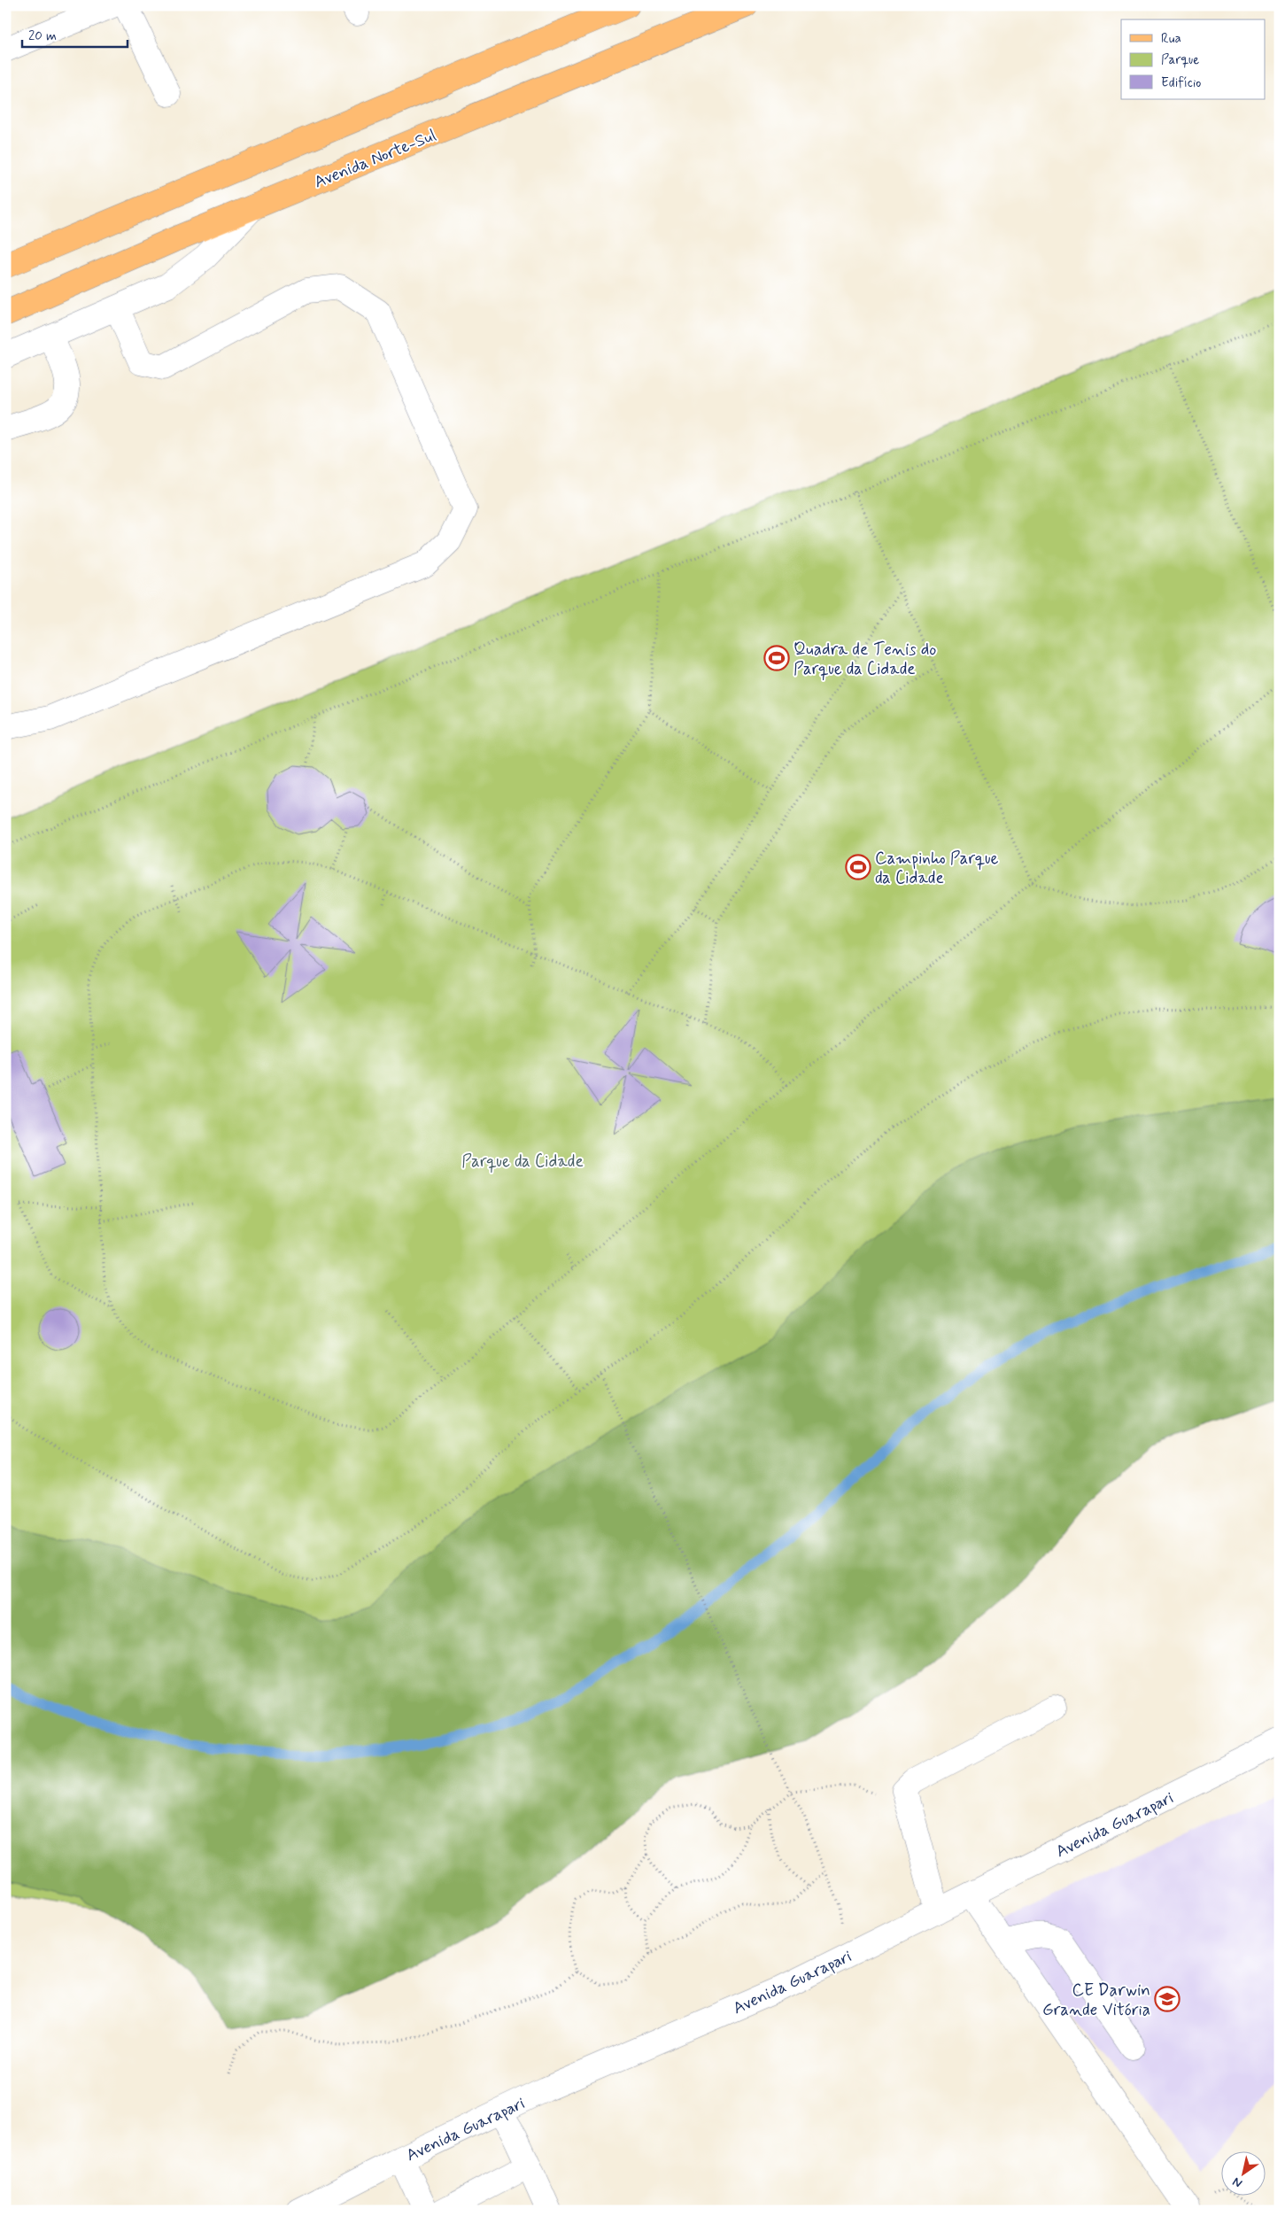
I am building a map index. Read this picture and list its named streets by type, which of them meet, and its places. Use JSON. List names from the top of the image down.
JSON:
{
  "streets": {
    "main road": ["Avenida Norte-Sul"],
    "street": ["Avenida Guarapari"]
  },
  "parks": ["Parque da Cidade"],
  "places": {
    "sports": ["Quadra de Tenis do Parque da Cidade", "Campinho Parque da Cidade"],
    "school or university": ["CE Darwin Grande Vitória"]
  },
  "legend": ["Rua", "Parque", "Edifício"],
  "scale_bar": "20 m",
  "north": "bottom left"
}
